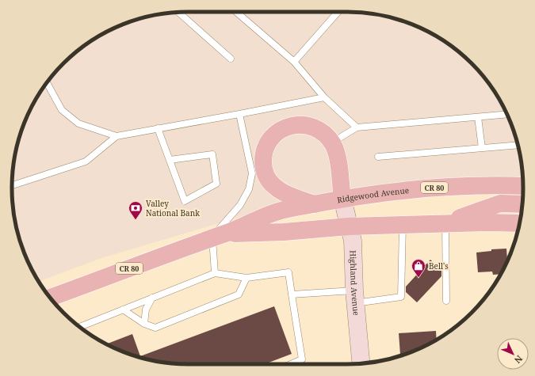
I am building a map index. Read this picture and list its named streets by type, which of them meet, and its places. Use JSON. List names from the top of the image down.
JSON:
{
  "streets": {
    "main road": ["CR 80", "Ridgewood Avenue"],
    "street": ["Highland Avenue"]
  },
  "crossings": [
    ["Ridgewood Avenue", "Highland Avenue"]
  ],
  "places": {
    "bank": ["Valley National Bank"],
    "shop": ["Bell's"]
  },
  "north": "bottom right"
}
